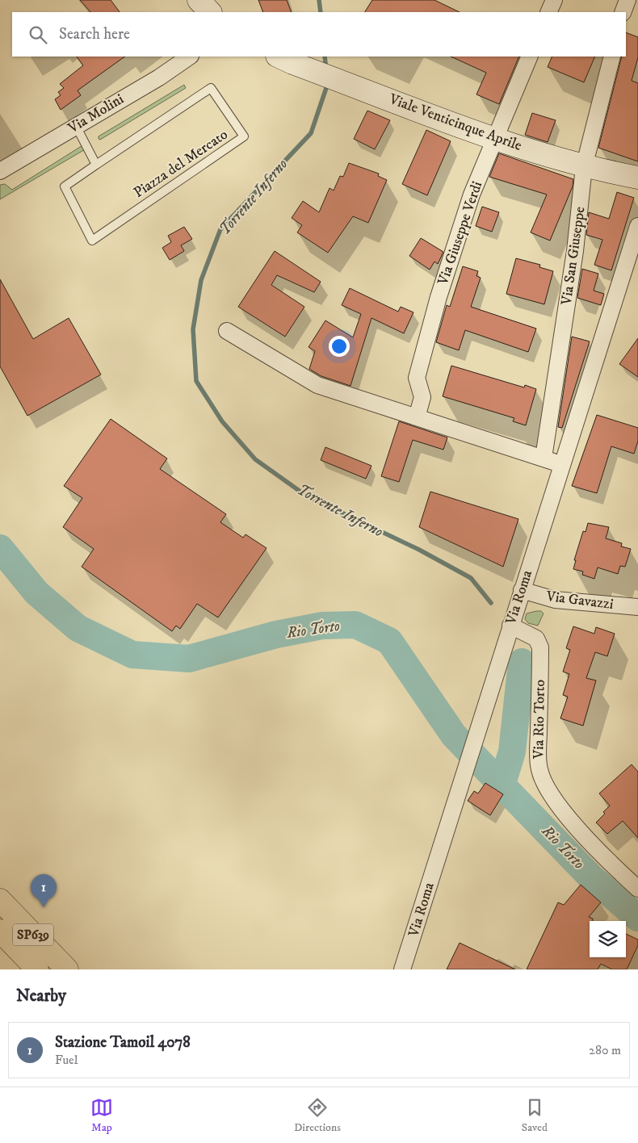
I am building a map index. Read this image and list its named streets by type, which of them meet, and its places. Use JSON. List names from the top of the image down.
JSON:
{
  "streets": {
    "main road": ["Viale Venticinque Aprile", "SP639"],
    "street": [
      "Via Molini",
      "Via Giuseppe Verdi",
      "Via San Giuseppe",
      "Via Roma",
      "Via Gavazzi",
      "Via Rio Torto"
    ],
    "lane": ["Piazza del Mercato"]
  },
  "crossings": [
    ["Viale Venticinque Aprile", "Via Giuseppe Verdi"],
    ["Viale Venticinque Aprile", "Via San Giuseppe"],
    ["Via Roma", "Via Gavazzi"],
    ["Via Roma", "Via Rio Torto"]
  ],
  "water": ["Torrente Inferno", "Rio Torto"],
  "page": {
    "search": "Search here",
    "pins": "1",
    "heading": "Nearby",
    "list": [
      {
        "mark": "1",
        "name": "Stazione Tamoil 4078",
        "note": "Fuel",
        "value": "280 m"
      }
    ],
    "nav": ["Map", "Directions", "Saved"]
  }
}
